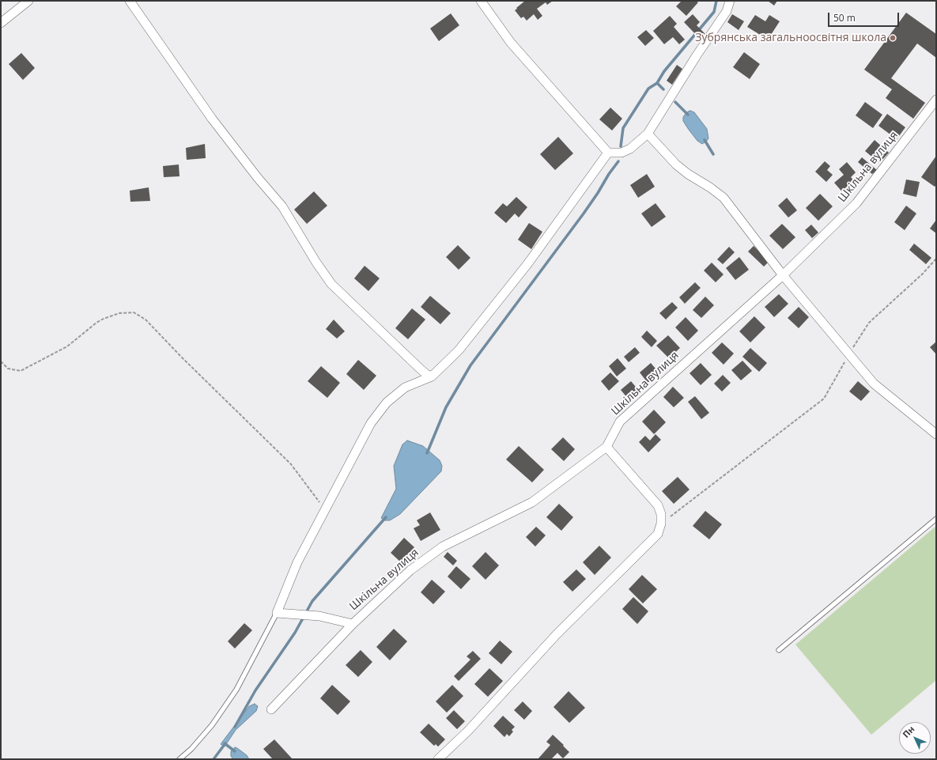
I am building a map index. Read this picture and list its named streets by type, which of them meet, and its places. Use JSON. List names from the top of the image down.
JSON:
{
  "streets": {
    "street": ["Шкільна вулиця"]
  },
  "places": ["Зубрянська загальноосвітня школа"],
  "scale_bar": "50 m",
  "north": "top left"
}
